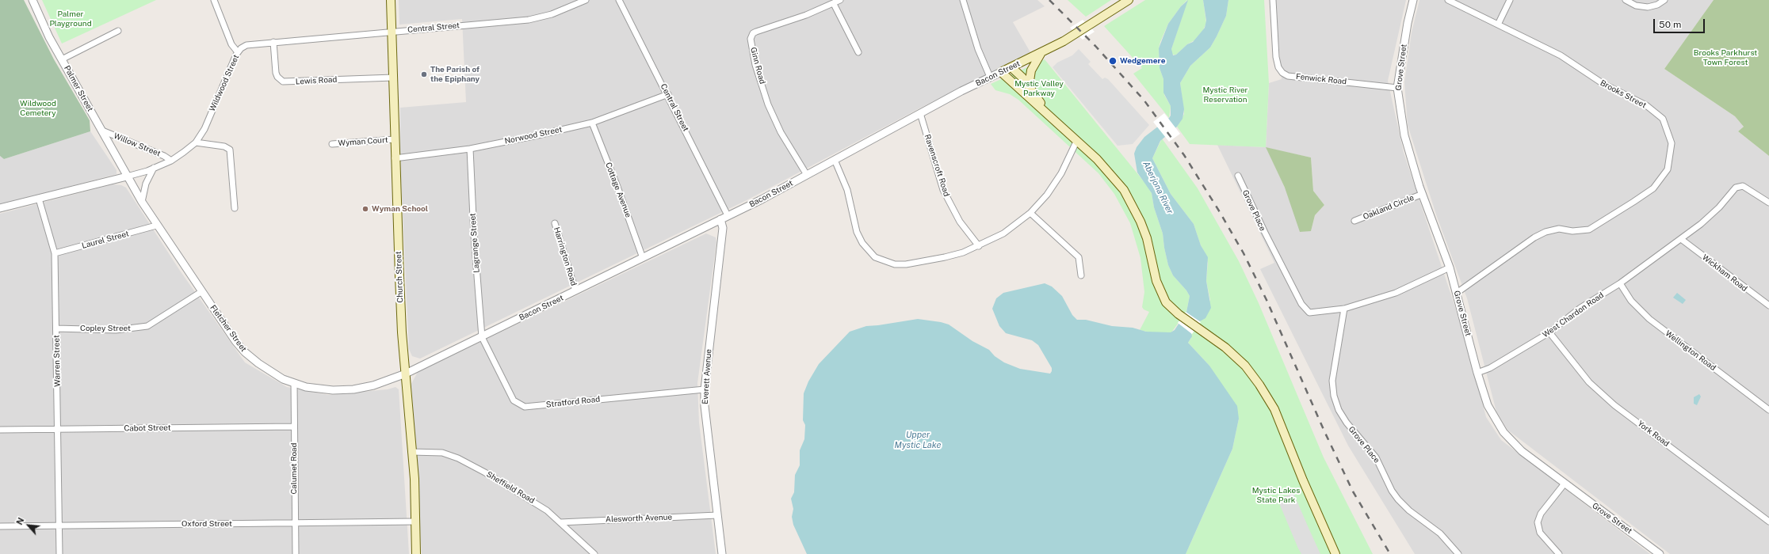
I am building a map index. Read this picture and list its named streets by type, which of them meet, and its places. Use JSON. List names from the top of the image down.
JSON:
{
  "streets": {
    "main road": ["Bacon Street", "Church Street"],
    "street": [
      "Central Street",
      "Ginn Road",
      "Grove Street",
      "Fenwick Road",
      "Lewis Road",
      "Wildwood Street",
      "Palmer Street",
      "Brooks Street",
      "Norwood Street",
      "Wyman Court",
      "Willow Street",
      "Ravenscroft Road",
      "Cottage Avenue",
      "Oakland Circle",
      "Grove Place",
      "Laurel Street",
      "Lagrange Street",
      "Harrington Road",
      "Wickham Road",
      "West Chardon Road",
      "Copley Street",
      "Fletcher Street",
      "Wellington Road",
      "Warren Street",
      "Everett Avenue",
      "Stratford Road",
      "Cabot Street",
      "York Road",
      "Calumet Road",
      "Sheffield Road",
      "Alesworth Avenue",
      "Oxford Street"
    ]
  },
  "crossings": [
    ["Central Street", "Bacon Street"],
    ["Central Street", "Wildwood Street"],
    ["Central Street", "Norwood Street"],
    ["Central Street", "Church Street"],
    ["Ginn Road", "Bacon Street"],
    ["Grove Street", "Fenwick Road"],
    ["Grove Street", "Brooks Street"],
    ["Grove Street", "Oakland Circle"],
    ["Grove Street", "Grove Place"],
    ["Grove Street", "West Chardon Road"],
    ["Bacon Street", "Ravenscroft Road"],
    ["Bacon Street", "Cottage Avenue"],
    ["Bacon Street", "Lagrange Street"],
    ["Bacon Street", "Harrington Road"],
    ["Bacon Street", "Church Street"],
    ["Bacon Street", "Fletcher Street"],
    ["Bacon Street", "Everett Avenue"],
    ["Bacon Street", "Stratford Road"],
    ["Lewis Road", "Wildwood Street"],
    ["Lewis Road", "Church Street"],
    ["Wildwood Street", "Palmer Street"],
    ["Wildwood Street", "Willow Street"],
    ["Wildwood Street", "Church Street"],
    ["Wildwood Street", "Fletcher Street"],
    ["Wildwood Street", "Warren Street"],
    ["Palmer Street", "Willow Street"],
    ["Palmer Street", "Fletcher Street"],
    ["Norwood Street", "Cottage Avenue"],
    ["Norwood Street", "Lagrange Street"],
    ["Norwood Street", "Church Street"],
    ["Wyman Court", "Church Street"],
    ["Laurel Street", "Fletcher Street"],
    ["Laurel Street", "Warren Street"],
    ["Lagrange Street", "Stratford Road"],
    ["Wickham Road", "West Chardon Road"],
    ["Church Street", "Fletcher Street"],
    ["Church Street", "Sheffield Road"],
    ["Church Street", "Oxford Street"],
    ["West Chardon Road", "Wellington Road"],
    ["West Chardon Road", "York Road"],
    ["Copley Street", "Fletcher Street"],
    ["Copley Street", "Warren Street"],
    ["Fletcher Street", "Calumet Road"],
    ["Warren Street", "Cabot Street"],
    ["Warren Street", "Oxford Street"],
    ["Everett Avenue", "Stratford Road"],
    ["Everett Avenue", "Alesworth Avenue"],
    ["Cabot Street", "Calumet Road"],
    ["Calumet Road", "Oxford Street"],
    ["Sheffield Road", "Alesworth Avenue"]
  ],
  "water": ["Aberjona River", "Upper Mystic Lake"],
  "parks": [
    "Palmer Playground",
    "Brooks Parkhurst Town Forest",
    "Mystic Valley Parkway",
    "Mystic River Reservation",
    "Wildwood Cemetery",
    "Mystic Lakes State Park"
  ],
  "places": ["Wedgemere", "The Parish of the Epiphany", "Wyman School"],
  "scale_bar": "50 m",
  "north": "top left"
}
